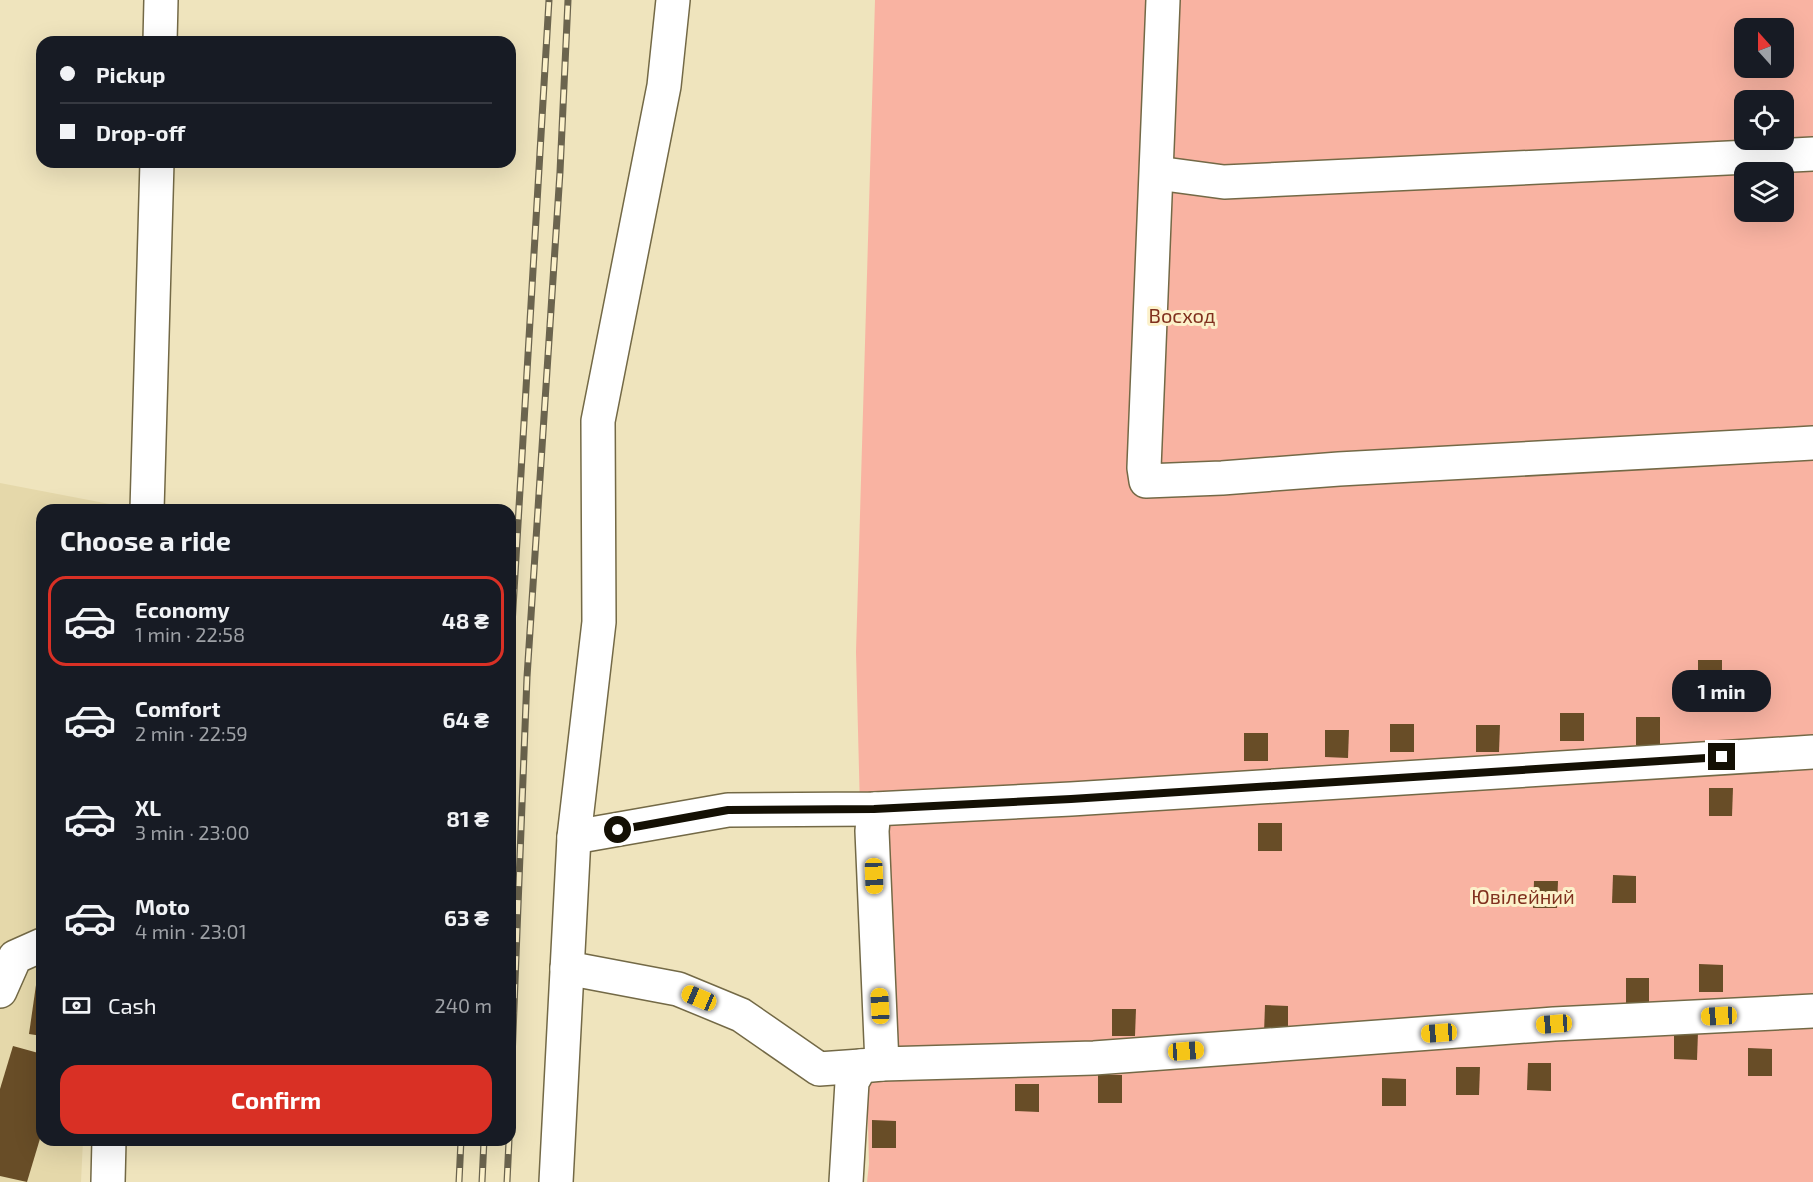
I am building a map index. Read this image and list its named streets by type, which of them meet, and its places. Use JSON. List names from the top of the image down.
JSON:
{
  "parks": ["Восход", "Ювілейний"],
  "north": "top",
  "page": {
    "banner": ["Pickup", "Drop-off"],
    "heading": "Choose a ride",
    "list": [
      {
        "name": "Economy",
        "note": "1 min · 22:58",
        "value": "48 ₴"
      },
      {
        "name": "Comfort",
        "note": "2 min · 22:59",
        "value": "64 ₴"
      },
      {
        "name": "XL",
        "note": "3 min · 23:00",
        "value": "81 ₴"
      },
      {
        "name": "Moto",
        "note": "4 min · 23:01",
        "value": "63 ₴"
      }
    ],
    "bubble": "1 min",
    "pay": ["Cash", "240 m"],
    "buttons": "Confirm"
  }
}
